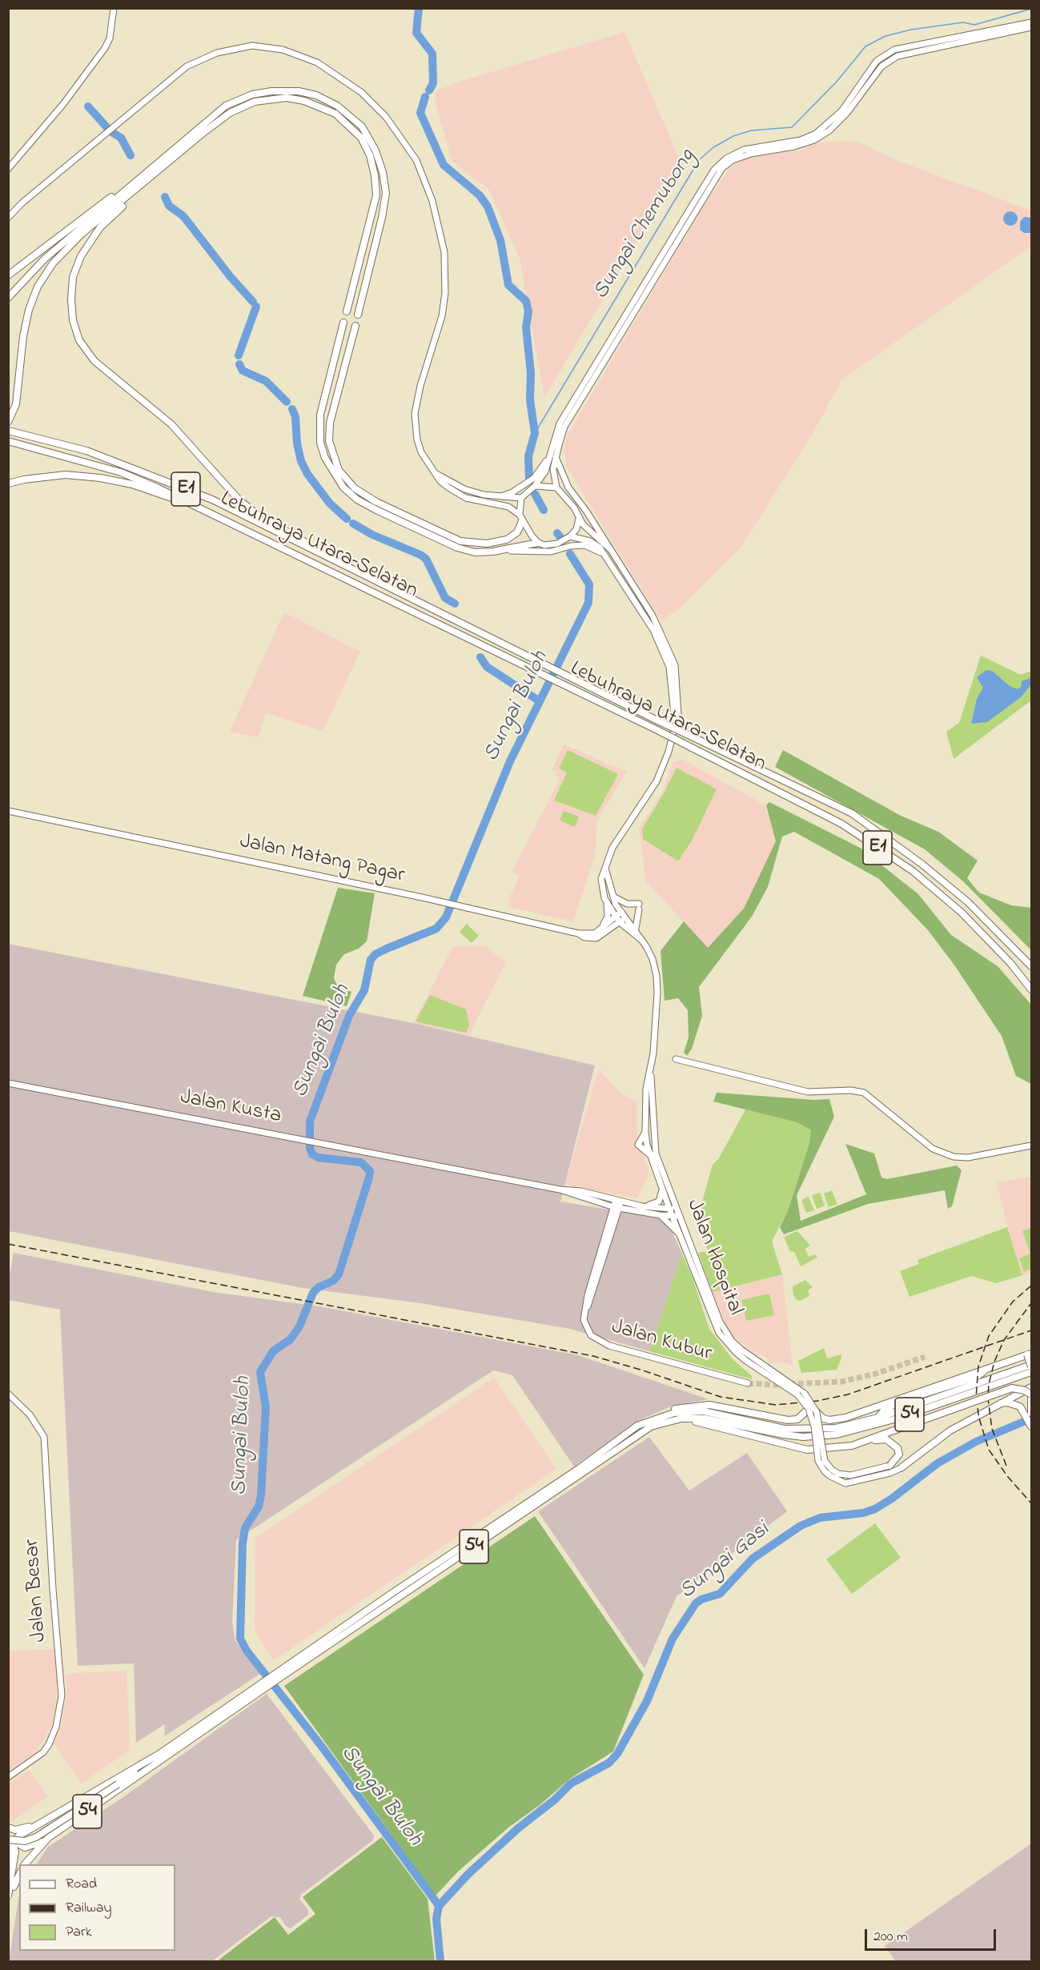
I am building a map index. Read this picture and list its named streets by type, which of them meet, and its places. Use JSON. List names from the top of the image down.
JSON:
{
  "streets": {
    "highway": ["E1", "Lebuhraya Utara–Selatan", "54"],
    "main road": [
      "Jalan Matang Pagar",
      "Jalan Kusta",
      "Jalan Hospital",
      "Jalan Kubur",
      "Jalan Besar"
    ]
  },
  "crossings": [
    ["Jalan Kusta", "Jalan Hospital"]
  ],
  "water": ["Sungai Chemubong", "Sungai Buloh", "Sungai Gasi"],
  "legend": ["Road", "Railway", "Park"],
  "scale_bar": "200 m"
}
